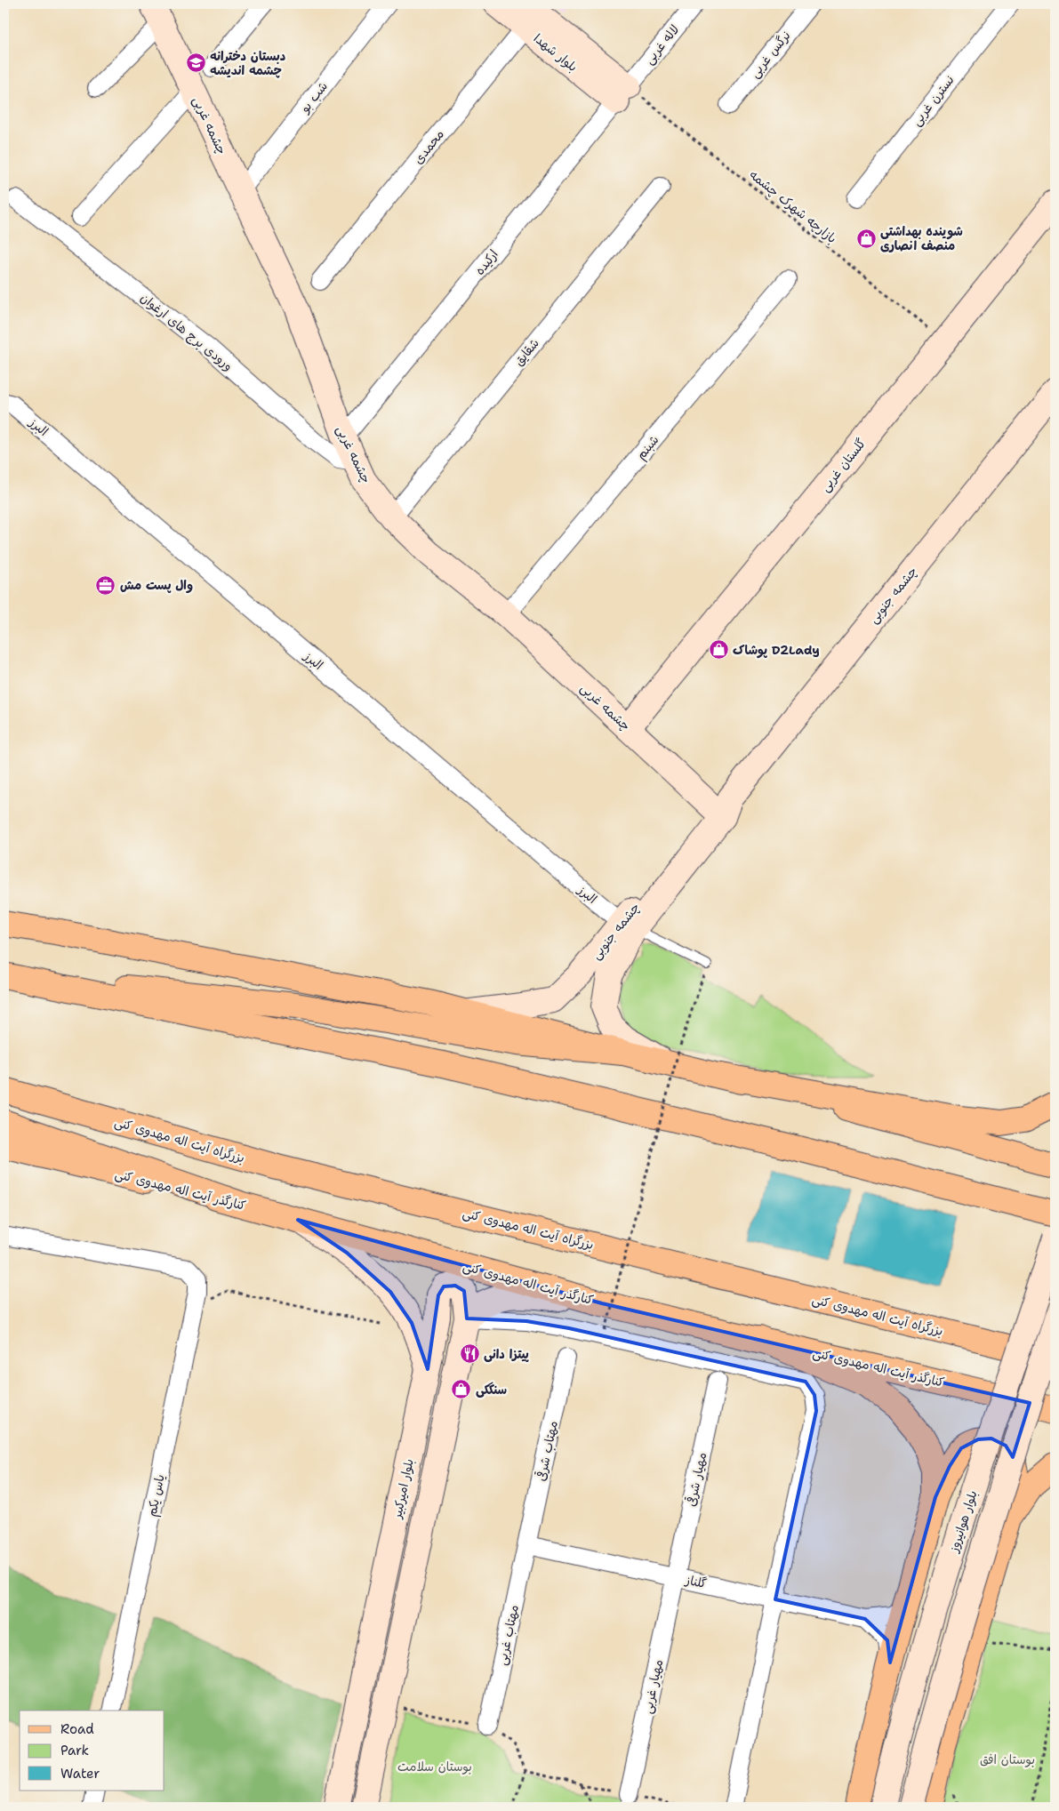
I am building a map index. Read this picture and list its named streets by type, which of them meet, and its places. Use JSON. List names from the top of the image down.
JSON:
{
  "streets": {
    "main road": ["بزرگراه آیت اله مهدوی کنی", "کنارگذر آیت اله مهدوی کنی"],
    "street": [
      "لاله غربی",
      "بلوار شهدا",
      "نرگس غربی",
      "شب بو",
      "نسترن غربی",
      "چشمه غربی",
      "محمدی",
      "ارکیده",
      "ورودی برج های ارغوان",
      "شقایق",
      "البرز",
      "شبنم",
      "گلستان غربی",
      "چشمه جنوبی",
      "مهتاب شرقی",
      "مهیار شرقی",
      "بلوار امیرکبیر",
      "یاس یکم",
      "بلوار هوانیروز",
      "گلناز",
      "مهتاب غربی",
      "مهیار غربی"
    ],
    "path": ["بازارچه شهرک چشمه"]
  },
  "crossings": [
    ["لاله غربی", "بلوار شهدا"],
    ["لاله غربی", "بازارچه شهرک چشمه"],
    ["لاله غربی", "ارکیده"],
    ["بلوار شهدا", "محمدی"],
    ["بلوار شهدا", "بازارچه شهرک چشمه"],
    ["بلوار شهدا", "ارکیده"],
    ["شب بو", "چشمه غربی"],
    ["چشمه غربی", "ارکیده"],
    ["چشمه غربی", "ورودی برج های ارغوان"],
    ["چشمه غربی", "شقایق"],
    ["چشمه غربی", "شبنم"],
    ["چشمه غربی", "گلستان غربی"],
    ["چشمه غربی", "چشمه جنوبی"],
    ["بازارچه شهرک چشمه", "ارکیده"],
    ["بازارچه شهرک چشمه", "گلستان غربی"],
    ["البرز", "چشمه جنوبی"],
    ["کنارگذر آیت اله مهدوی کنی", "بلوار امیرکبیر"],
    ["مهتاب شرقی", "گلناز"],
    ["مهتاب شرقی", "مهتاب غربی"],
    ["مهیار شرقی", "گلناز"],
    ["مهیار شرقی", "مهیار غربی"],
    ["گلناز", "مهتاب غربی"],
    ["گلناز", "مهیار غربی"]
  ],
  "parks": ["بوستان افق", "بوستان سلامت"],
  "places": {
    "school or university": ["دبستان دخترانه چشمه اندیشه"],
    "shop": ["شوینده بهداشتی منصف انصاری", "پوشاک D2Lady", "سنگکی"],
    "office": ["وال پست مش"],
    "restaurant": ["پیتزا دانی"]
  },
  "legend": ["Road", "Park", "Water"]
}
